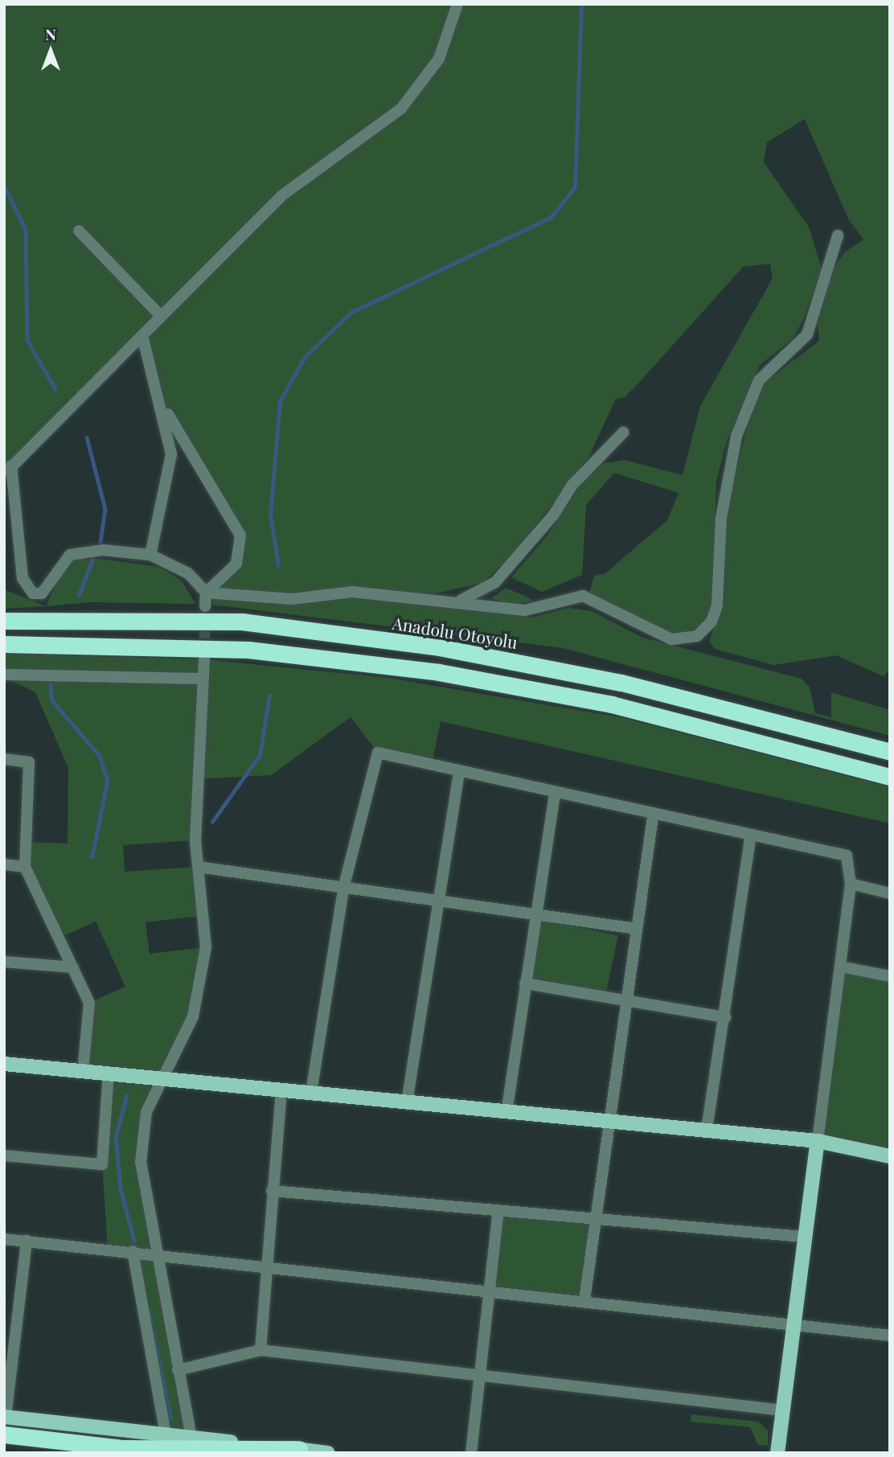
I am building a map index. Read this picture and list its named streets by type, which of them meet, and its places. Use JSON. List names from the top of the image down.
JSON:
{
  "streets": {
    "highway": ["Anadolu Otoyolu"]
  },
  "north": "top"
}
